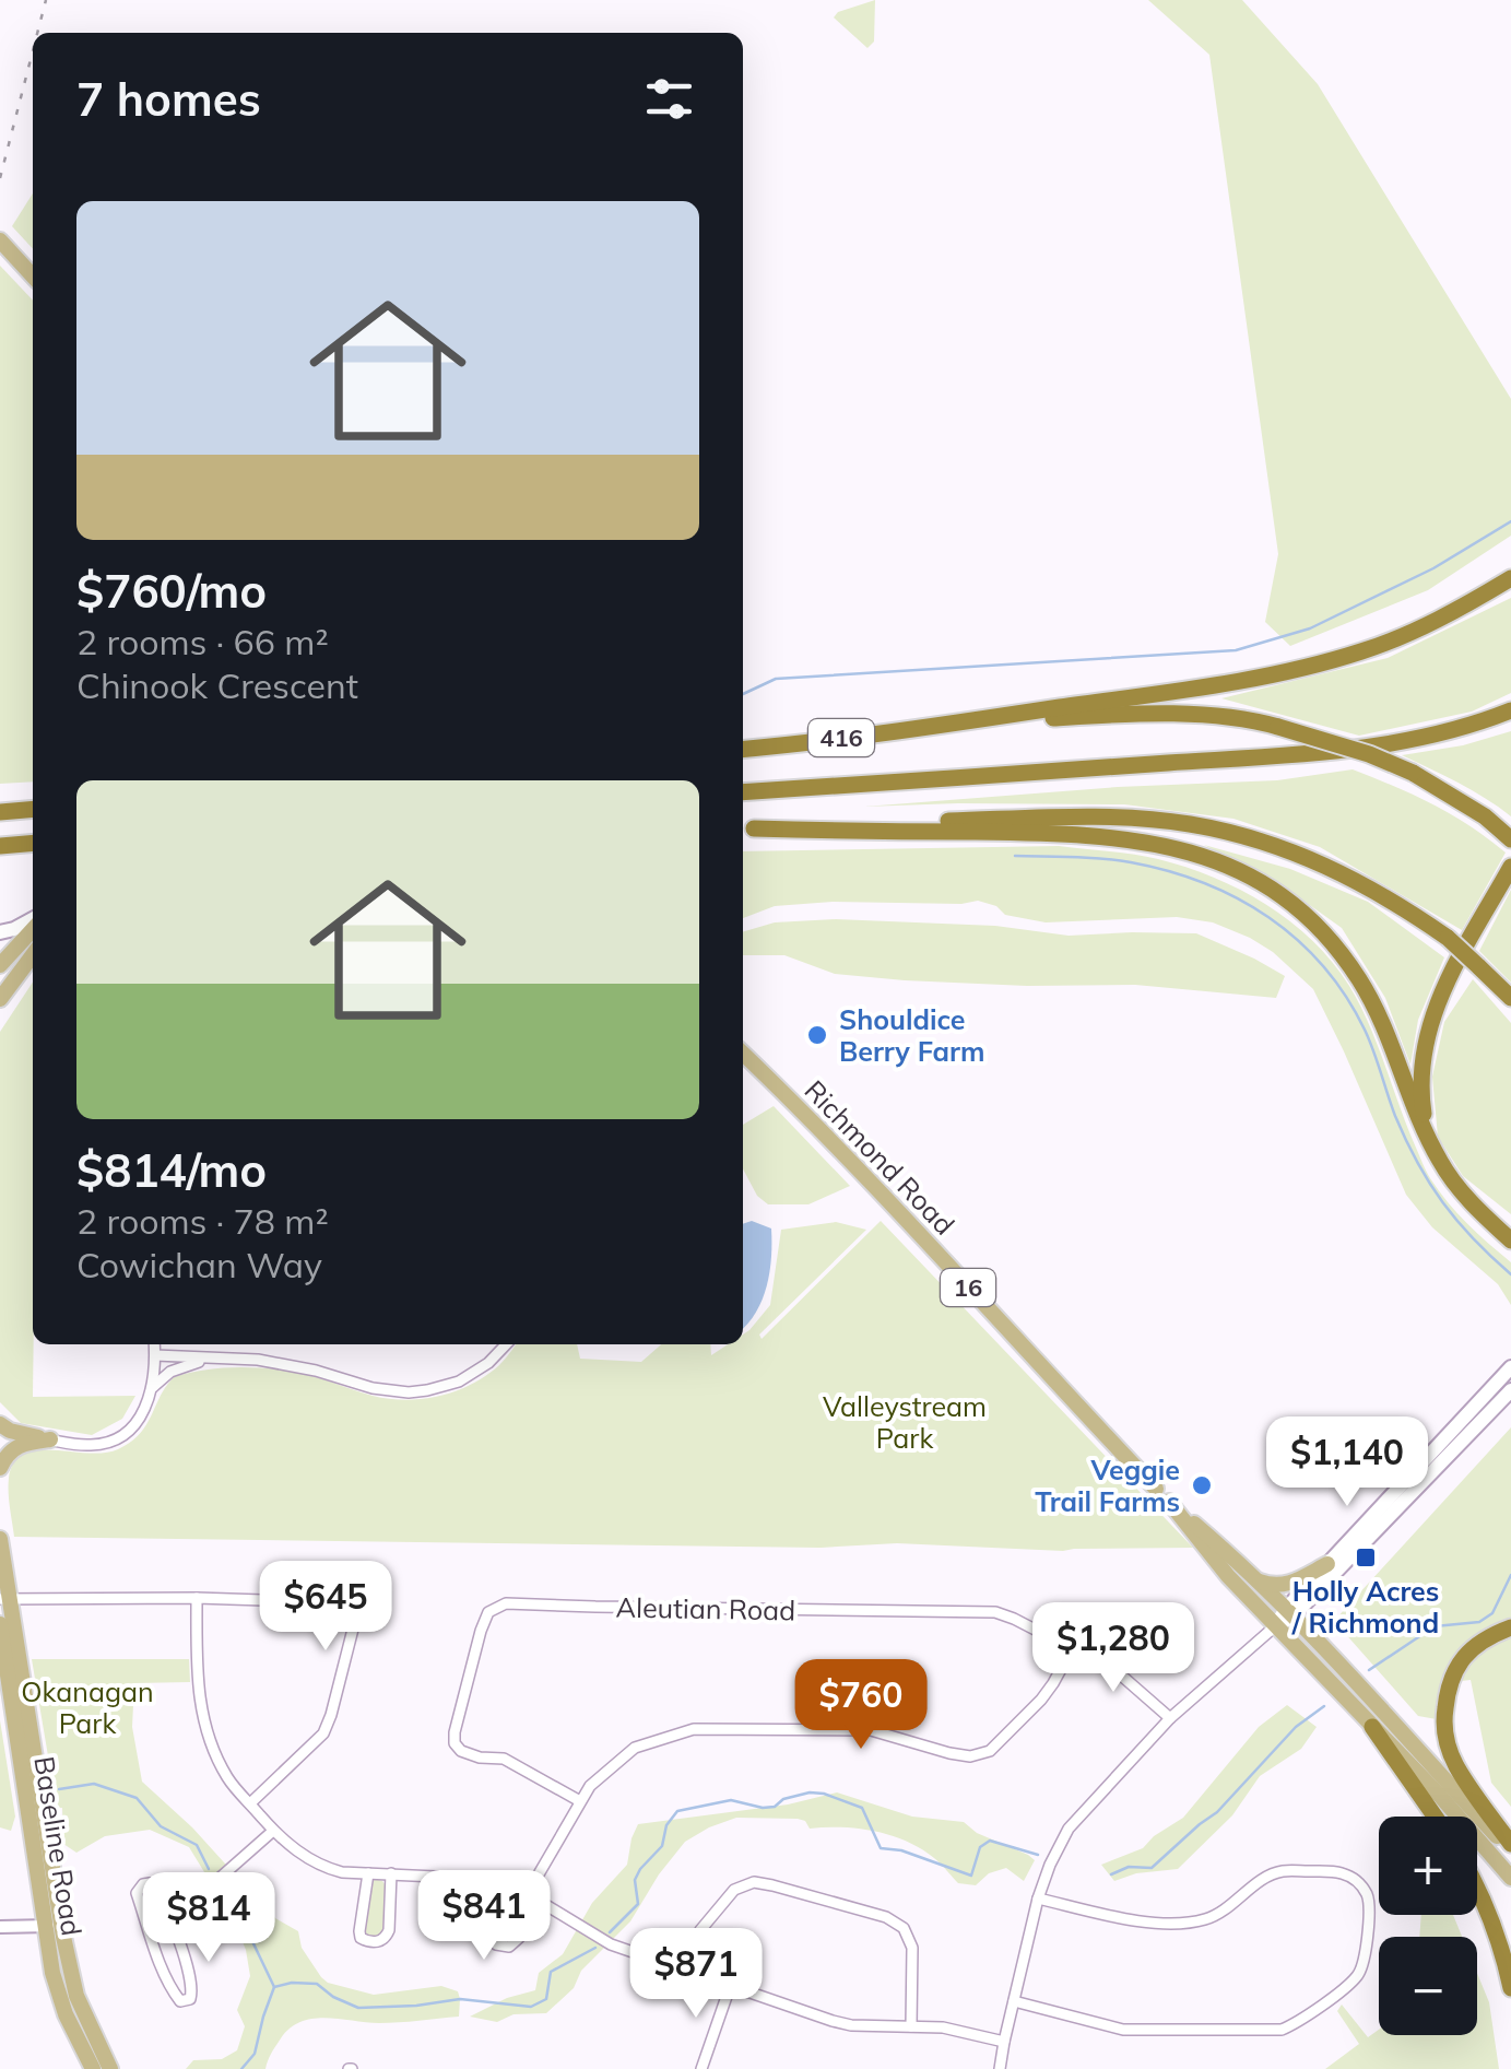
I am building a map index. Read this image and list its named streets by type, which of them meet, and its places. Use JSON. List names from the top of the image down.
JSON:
{
  "streets": {
    "highway": ["416"],
    "main road": ["Richmond Road", "16", "Baseline Road"],
    "street": ["Aleutian Road"]
  },
  "parks": ["Valleystream Park", "Okanagan Park"],
  "places": {
    "other": ["Shouldice Berry Farm", "Veggie Trail Farms"],
    "transit": ["Holly Acres / Richmond"]
  },
  "page": {
    "heading": "7 homes",
    "list": [
      {
        "name": "$760/mo",
        "note": "2 rooms · 66 m² · Chinook Crescent"
      },
      {
        "name": "$814/mo",
        "note": "2 rooms · 78 m² · Cowichan Way"
      }
    ],
    "price": [
      "$1,140",
      "$645",
      "$1,280",
      "$760",
      "$841",
      "$814",
      "$871"
    ],
    "map_buttons": ["+", "−"]
  }
}
